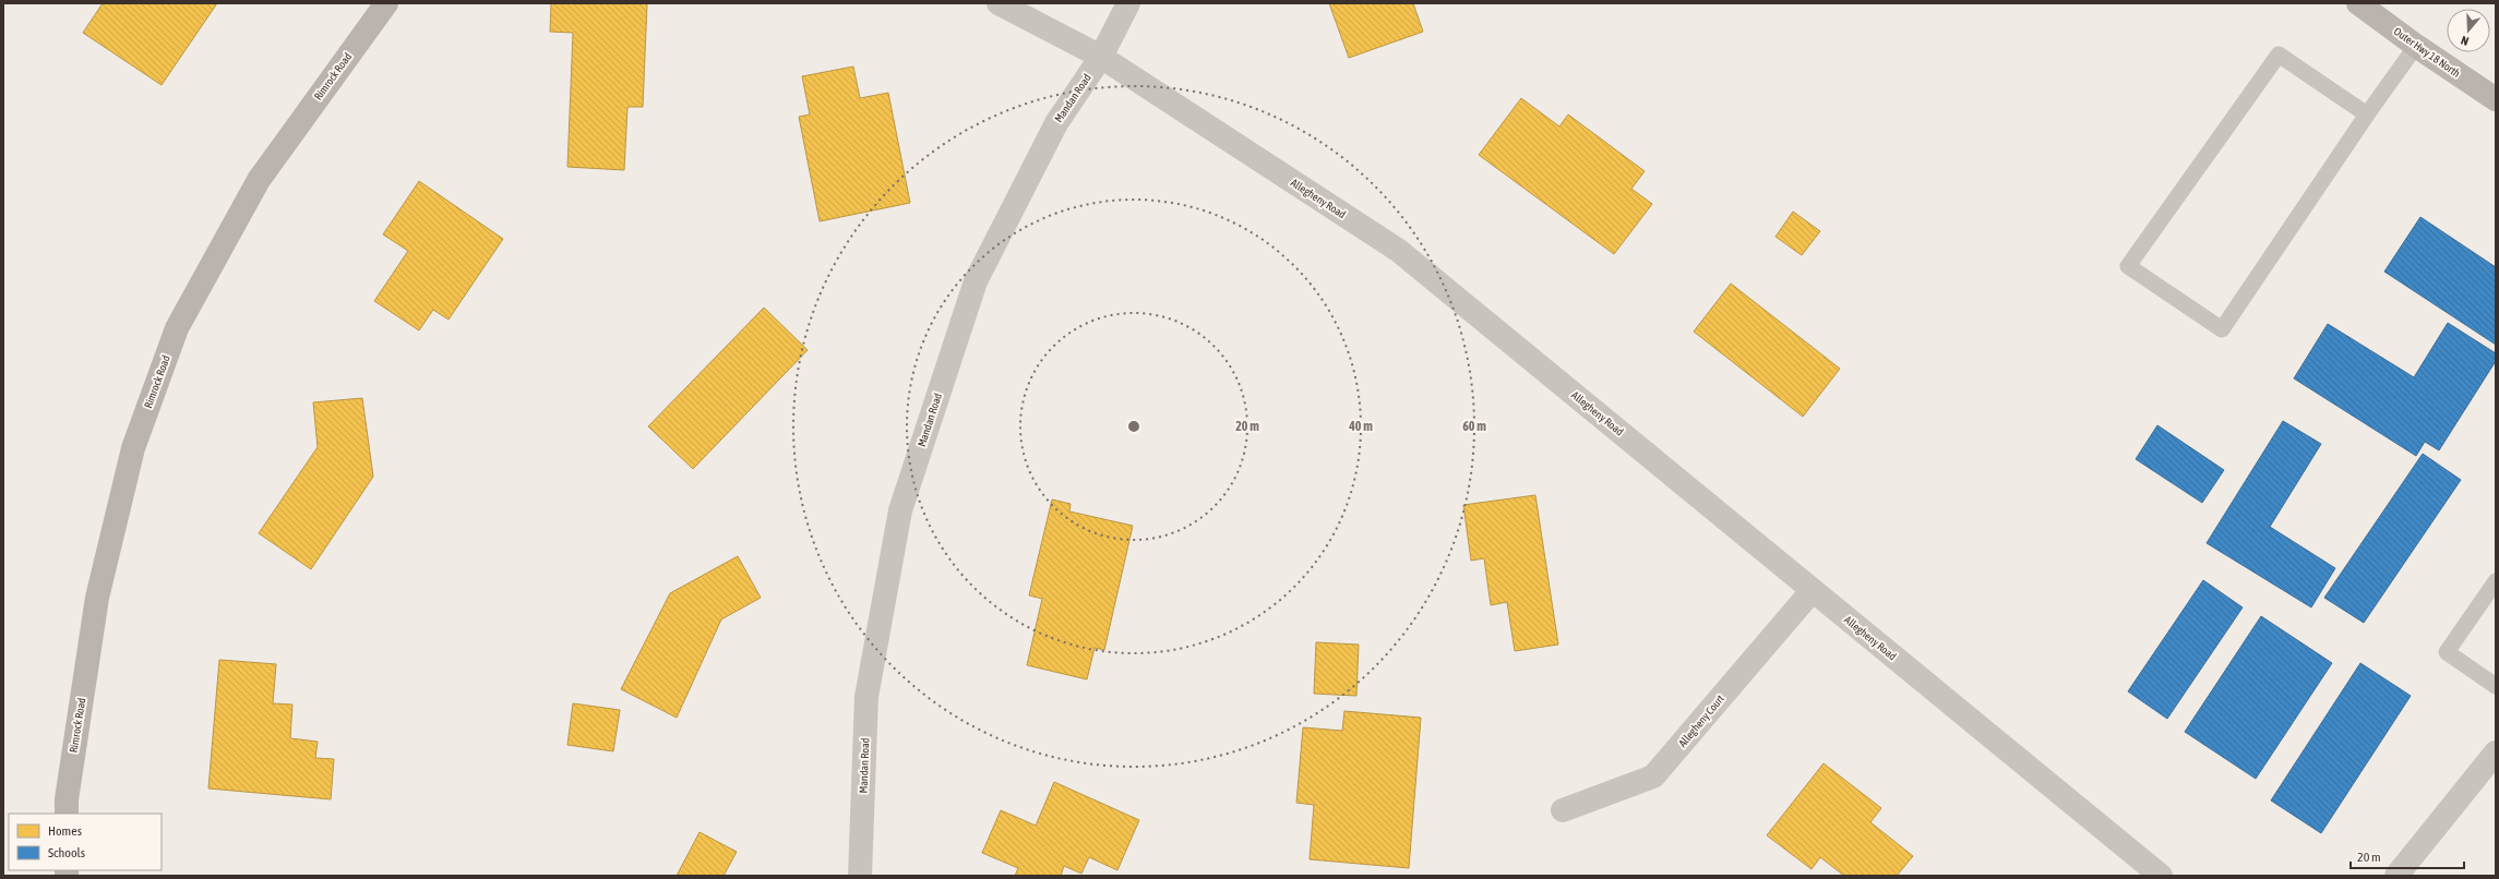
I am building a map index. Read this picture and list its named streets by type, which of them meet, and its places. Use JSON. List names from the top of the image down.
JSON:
{
  "streets": {
    "street": [
      "Outer Hwy 18 North",
      "Rimrock Road",
      "Mandan Road",
      "Allegheny Road",
      "Allegheny Court"
    ]
  },
  "crossings": [
    ["Mandan Road", "Allegheny Road"],
    ["Allegheny Road", "Allegheny Court"]
  ],
  "legend": ["Homes", "Schools"],
  "scale_bar": "20 m",
  "north": "bottom",
  "rings": ["20 m", "40 m", "60 m"]
}
